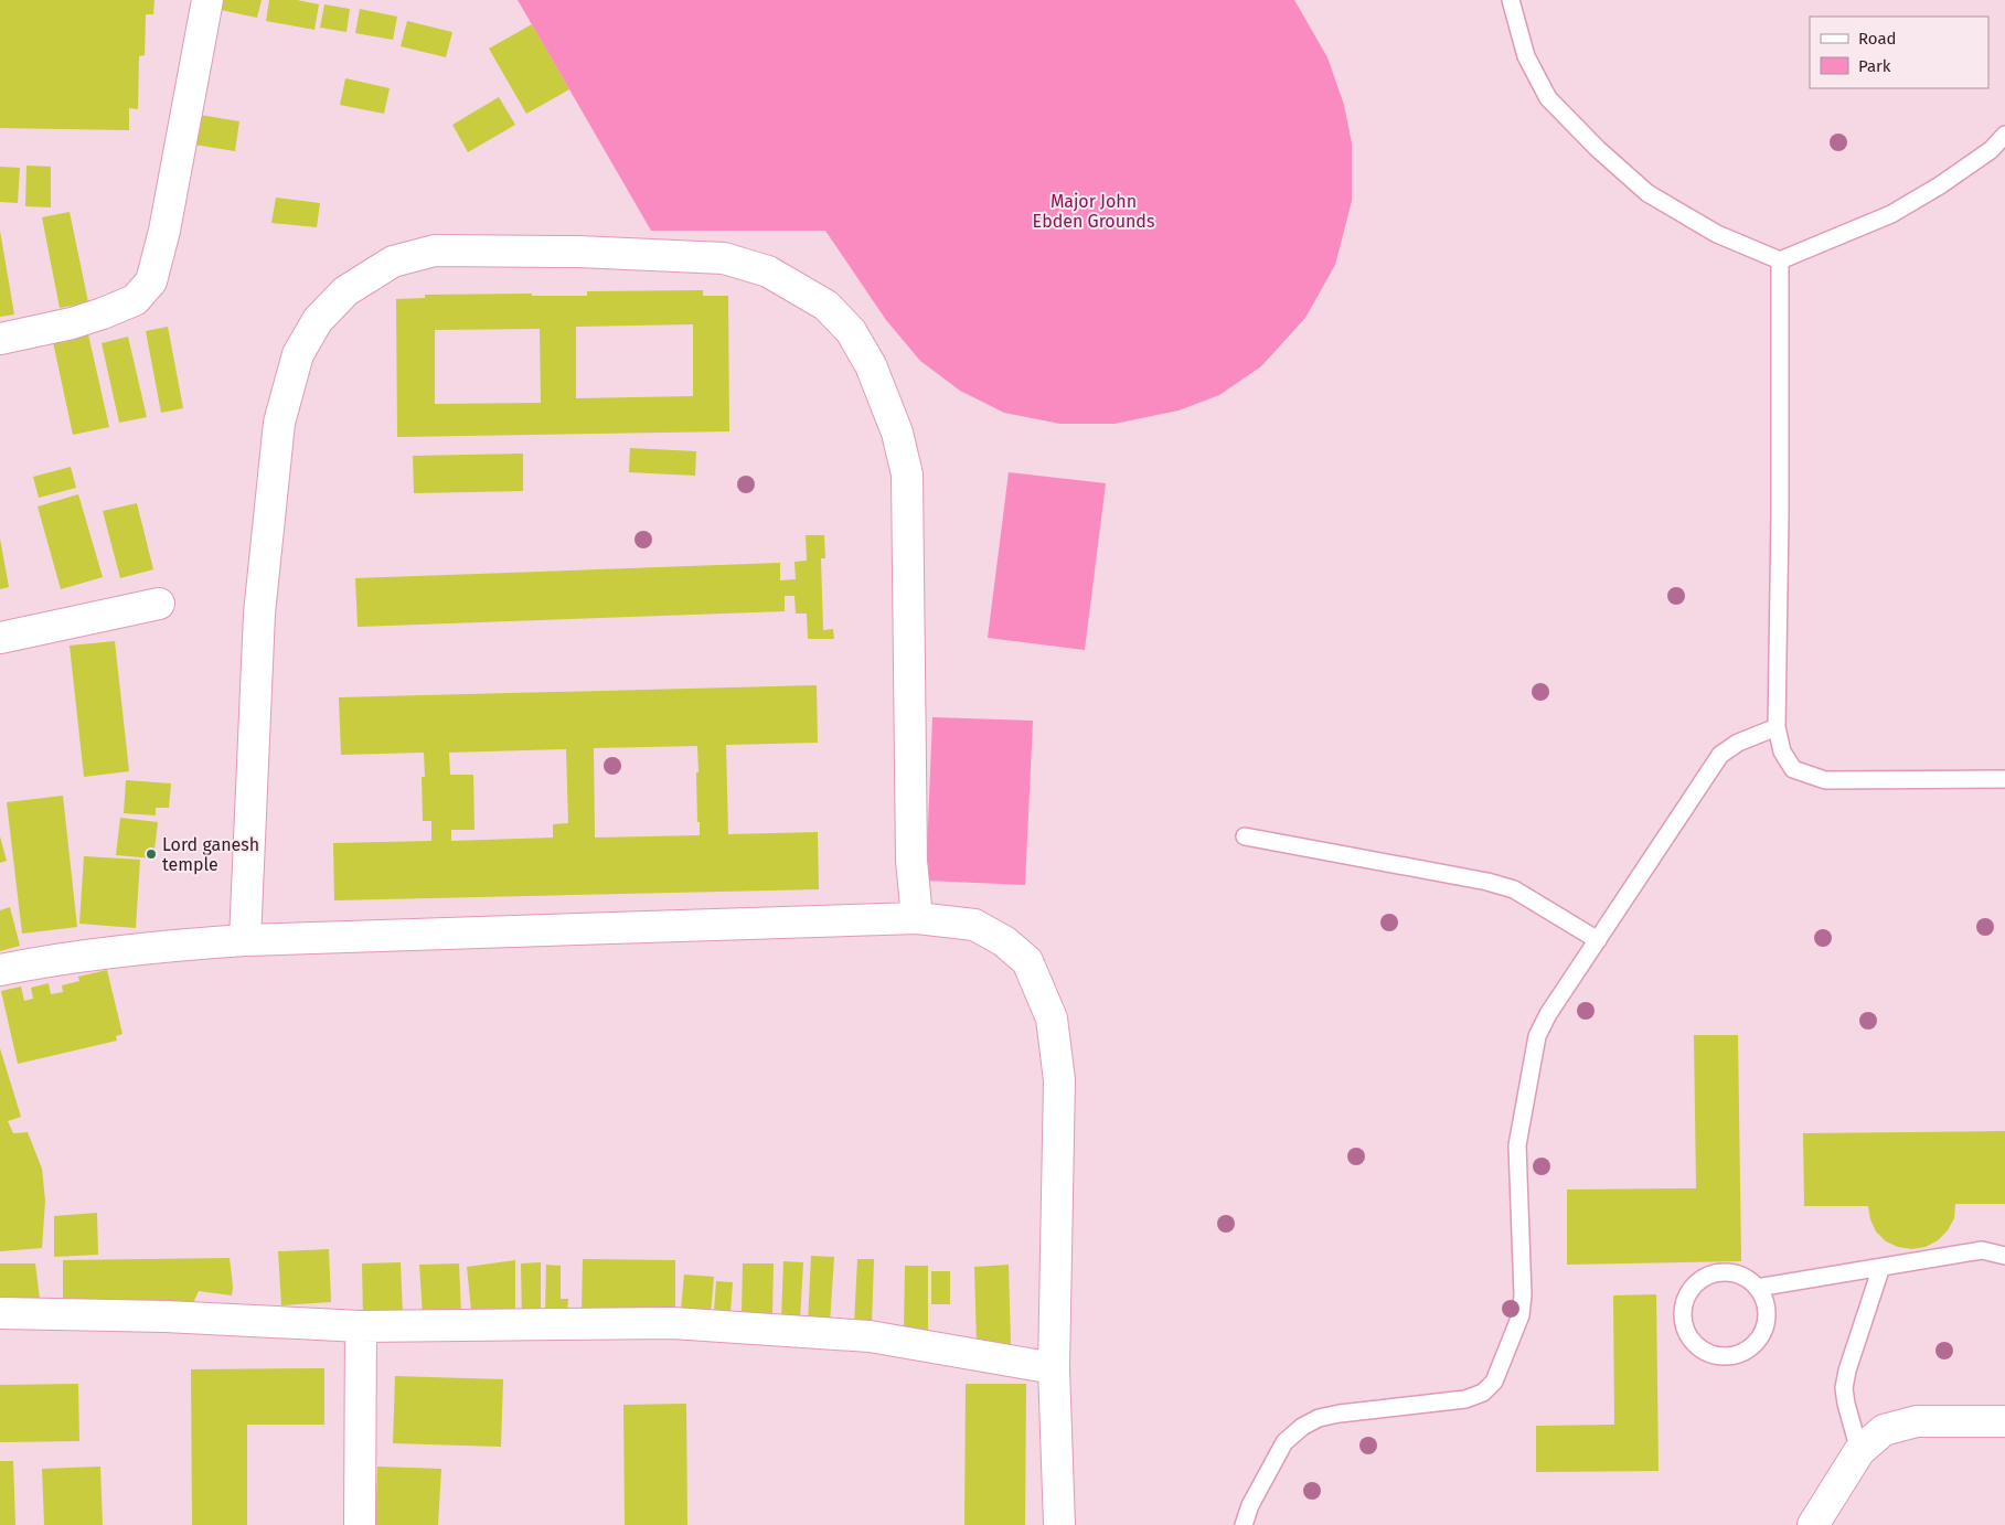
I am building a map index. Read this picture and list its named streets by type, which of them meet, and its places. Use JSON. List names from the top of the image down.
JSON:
{
  "parks": ["Major John Ebden Grounds"],
  "places": ["Lord ganesh temple"],
  "legend": ["Road", "Park"]
}
